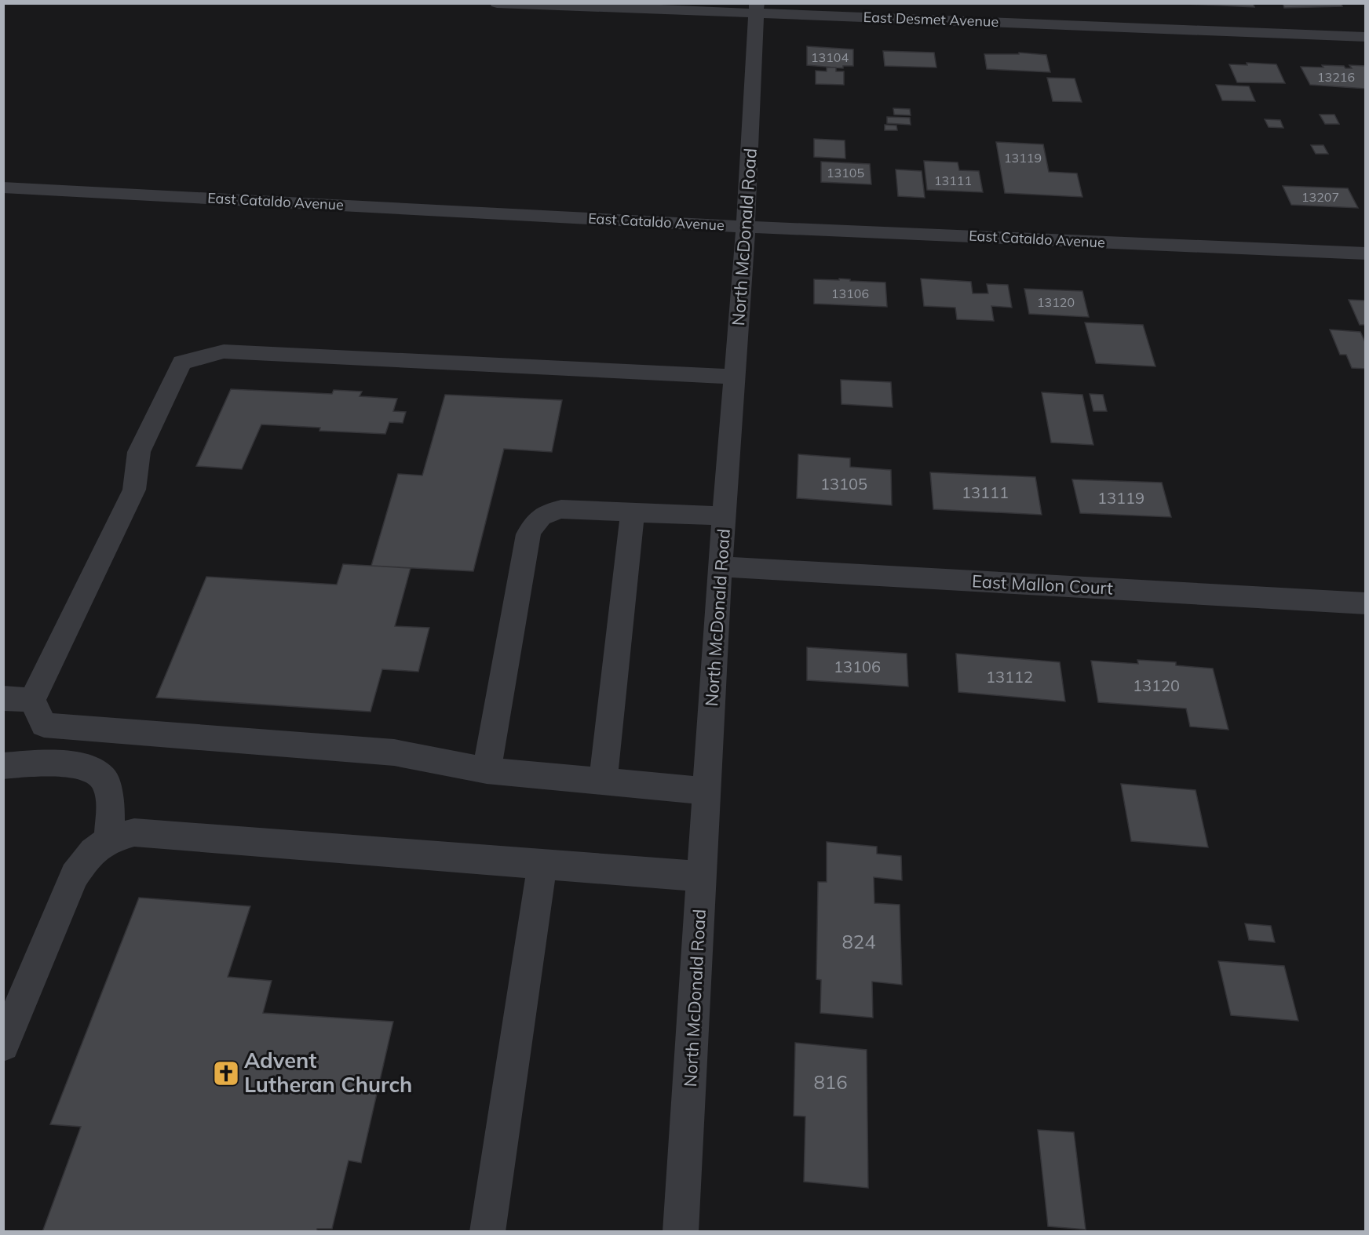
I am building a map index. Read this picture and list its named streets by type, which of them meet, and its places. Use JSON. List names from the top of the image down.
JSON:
{
  "streets": {
    "street": [
      "East Desmet Avenue",
      "East Cataldo Avenue",
      "North McDonald Road",
      "East Mallon Court"
    ]
  },
  "crossings": [
    ["East Desmet Avenue", "North McDonald Road"],
    ["East Cataldo Avenue", "North McDonald Road"],
    ["North McDonald Road", "East Mallon Court"]
  ],
  "places": {
    "church": ["Advent Lutheran Church"]
  },
  "house_numbers": [
    "13104",
    "13216",
    "13119",
    "13105",
    "13111",
    "13207",
    "13106",
    "13120",
    "13105",
    "13111",
    "13119",
    "13106",
    "13112",
    "13120",
    "824",
    "816"
  ]
}
